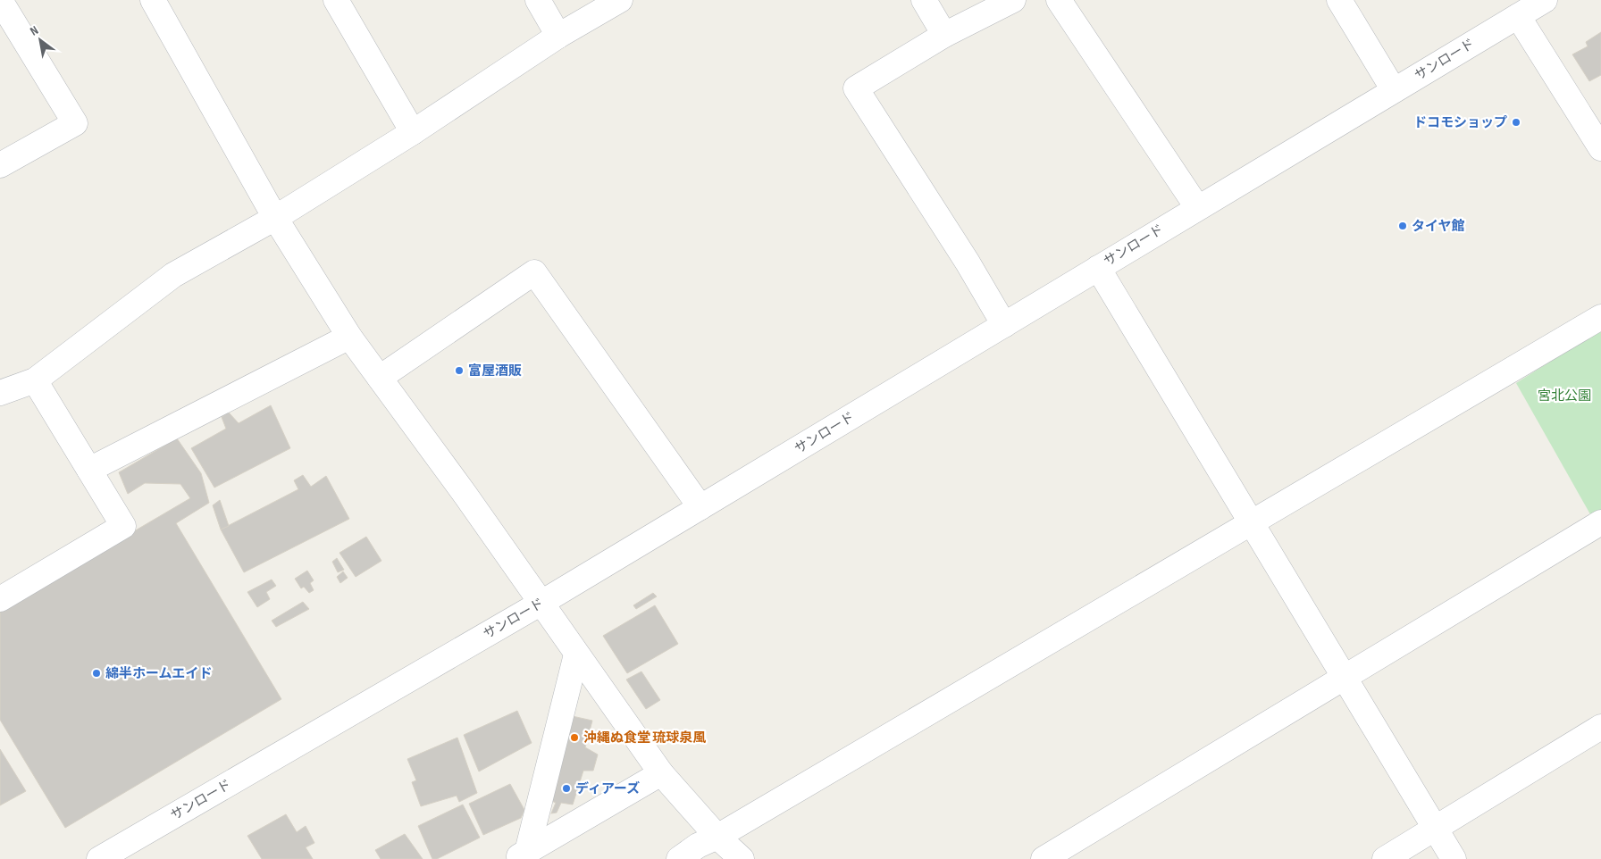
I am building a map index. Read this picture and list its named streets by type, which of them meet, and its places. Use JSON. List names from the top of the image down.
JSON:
{
  "streets": {
    "street": ["サンロード"]
  },
  "parks": ["宮北公園"],
  "places": [
    "ドコモショップ",
    "タイヤ館",
    "富屋酒販",
    "綿半ホームエイド",
    "沖縄ぬ食堂 琉球泉風",
    "ディアーズ"
  ],
  "north": "top left"
}
